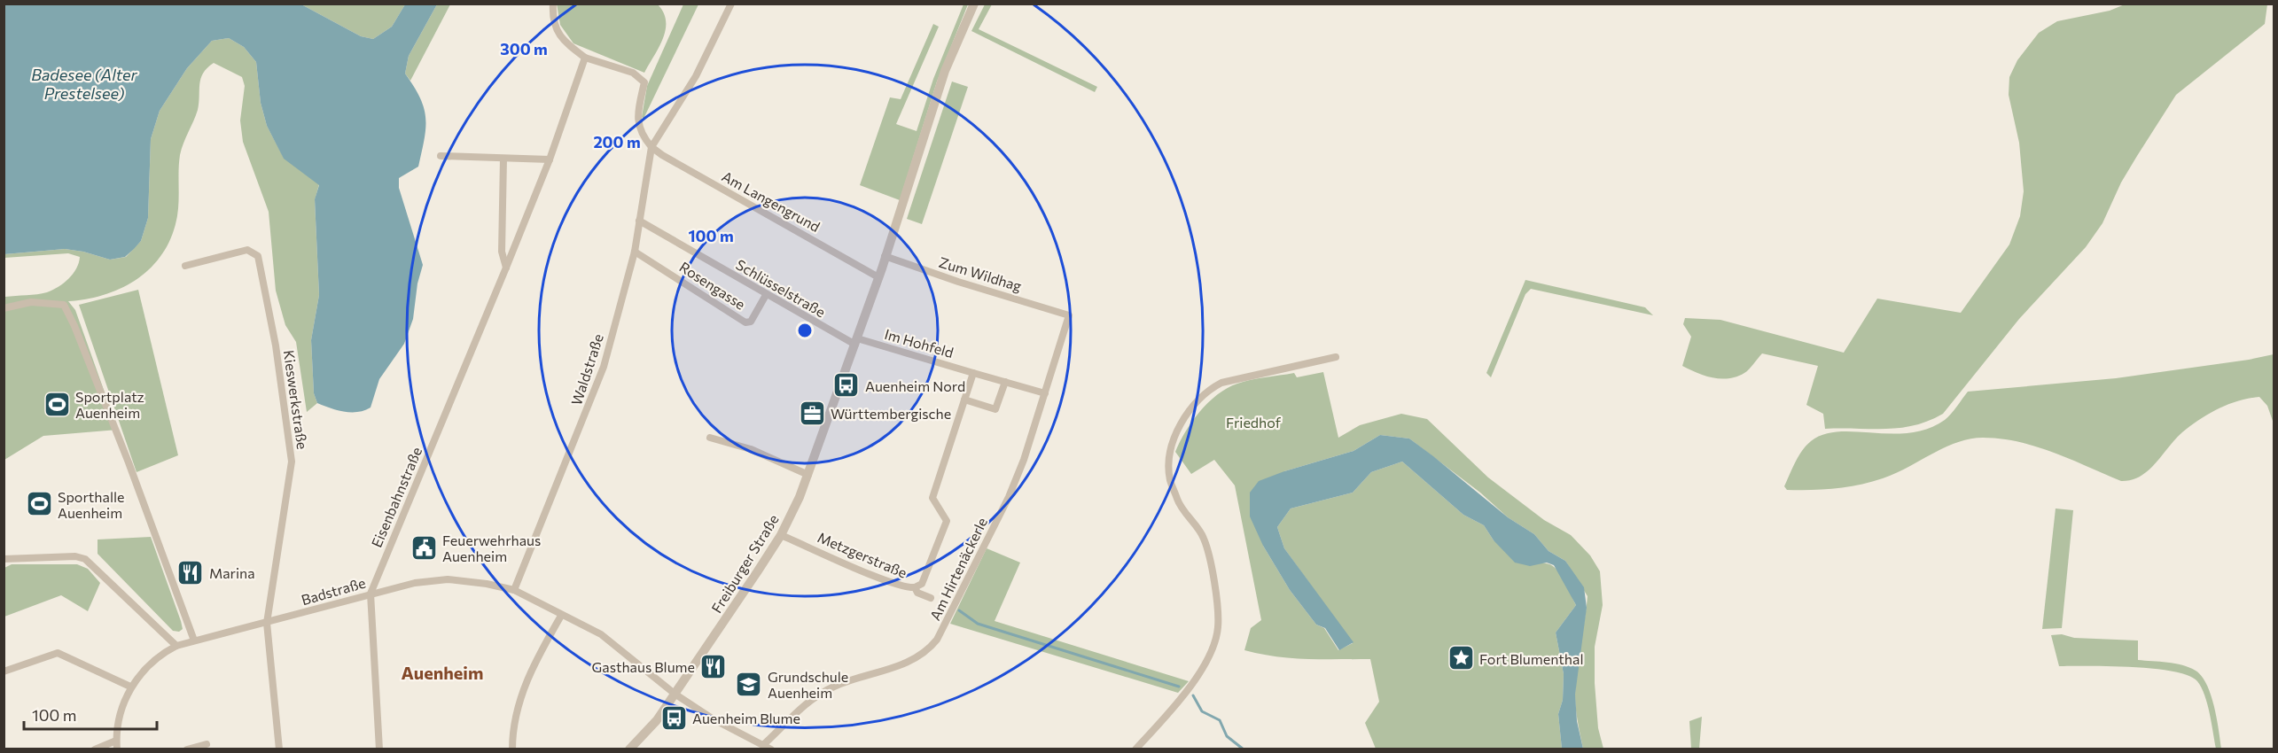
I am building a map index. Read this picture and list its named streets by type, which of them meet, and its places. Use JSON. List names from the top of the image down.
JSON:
{
  "streets": {
    "street": [
      "Am Langengrund",
      "Zum Wildhag",
      "Rosengasse",
      "Schlüsselstraße",
      "Im Hohfeld",
      "Waldstraße",
      "Kieswerkstraße",
      "Eisenbahnstraße",
      "Metzgerstraße",
      "Freiburger Straße",
      "Am Hirtenäckerle",
      "Badstraße"
    ]
  },
  "crossings": [
    ["Am Langengrund", "Waldstraße"],
    ["Am Langengrund", "Freiburger Straße"],
    ["Zum Wildhag", "Freiburger Straße"],
    ["Zum Wildhag", "Am Hirtenäckerle"],
    ["Rosengasse", "Schlüsselstraße"],
    ["Rosengasse", "Waldstraße"],
    ["Schlüsselstraße", "Im Hohfeld"],
    ["Schlüsselstraße", "Waldstraße"],
    ["Schlüsselstraße", "Freiburger Straße"],
    ["Im Hohfeld", "Freiburger Straße"],
    ["Im Hohfeld", "Am Hirtenäckerle"],
    ["Waldstraße", "Badstraße"],
    ["Kieswerkstraße", "Badstraße"],
    ["Eisenbahnstraße", "Badstraße"],
    ["Metzgerstraße", "Freiburger Straße"],
    ["Freiburger Straße", "Badstraße"],
    ["Am Hirtenäckerle", "Badstraße"]
  ],
  "districts": ["Auenheim"],
  "water": ["Badesee (Alter Prestelsee)"],
  "parks": ["Friedhof"],
  "places": {
    "bus stop": ["Auenheim Nord", "Auenheim Blume"],
    "sports": ["Sportplatz Auenheim", "Sporthalle Auenheim"],
    "office": ["Württembergische"],
    "public building": ["Feuerwehrhaus Auenheim"],
    "restaurant": ["Marina", "Gasthaus Blume"],
    "place": ["Fort Blumenthal"],
    "school or university": ["Grundschule Auenheim"]
  },
  "scale_bar": "100 m",
  "rings": ["300 m", "200 m", "100 m"]
}
